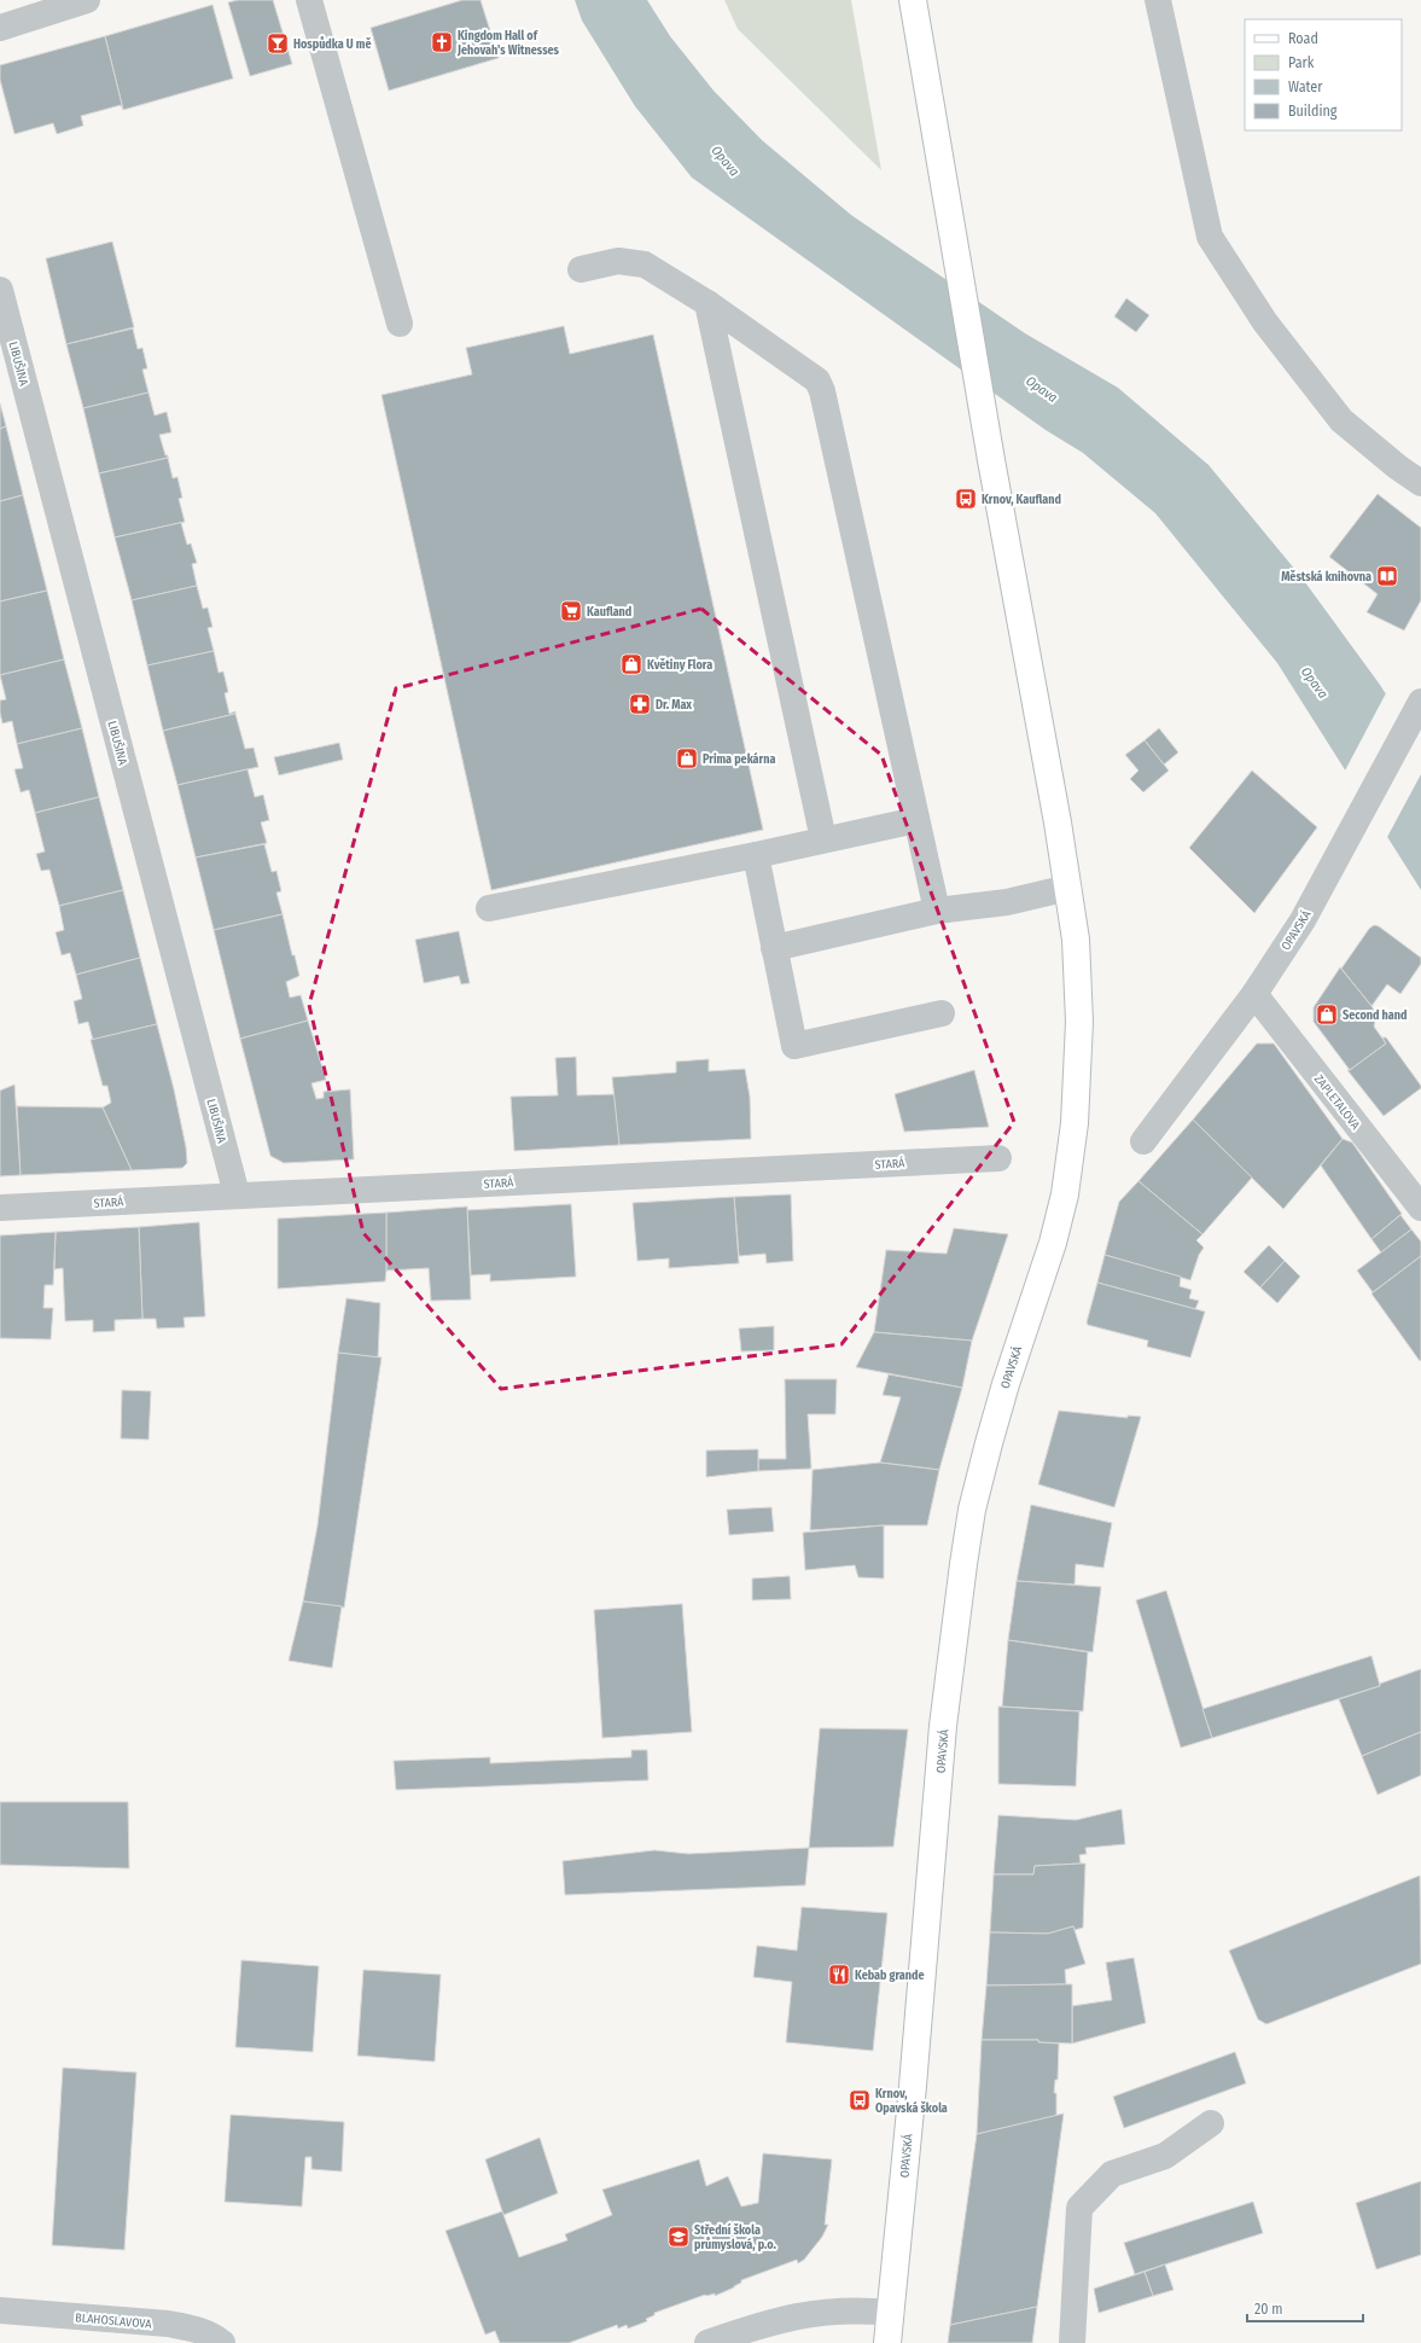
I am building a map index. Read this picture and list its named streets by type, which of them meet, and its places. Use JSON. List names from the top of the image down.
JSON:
{
  "streets": {
    "main road": ["OPAVSKÁ"],
    "street": [
      "LIBUŠINA",
      "ZAPLETALOVA",
      "STARÁ",
      "BLAHOSLAVOVA"
    ]
  },
  "crossings": [
    ["LIBUŠINA", "STARÁ"],
    ["OPAVSKÁ", "ZAPLETALOVA"]
  ],
  "water": ["Opava"],
  "places": {
    "church": ["Kingdom Hall of Jehovah's Witnesses"],
    "bar": ["Hospůdka U mě"],
    "bus stop": ["Krnov, Kaufland", "Krnov, Opavská škola"],
    "library": ["Městská knihovna"],
    "supermarket": ["Kaufland"],
    "shop": ["Květiny Flora", "Prima pekárna", "Second hand"],
    "pharmacy": ["Dr. Max"],
    "restaurant": ["Kebab grande"],
    "school or university": ["Střední škola průmyslová, p.o."]
  },
  "legend": [
    "Road",
    "Park",
    "Water",
    "Building"
  ],
  "scale_bar": "20 m"
}
